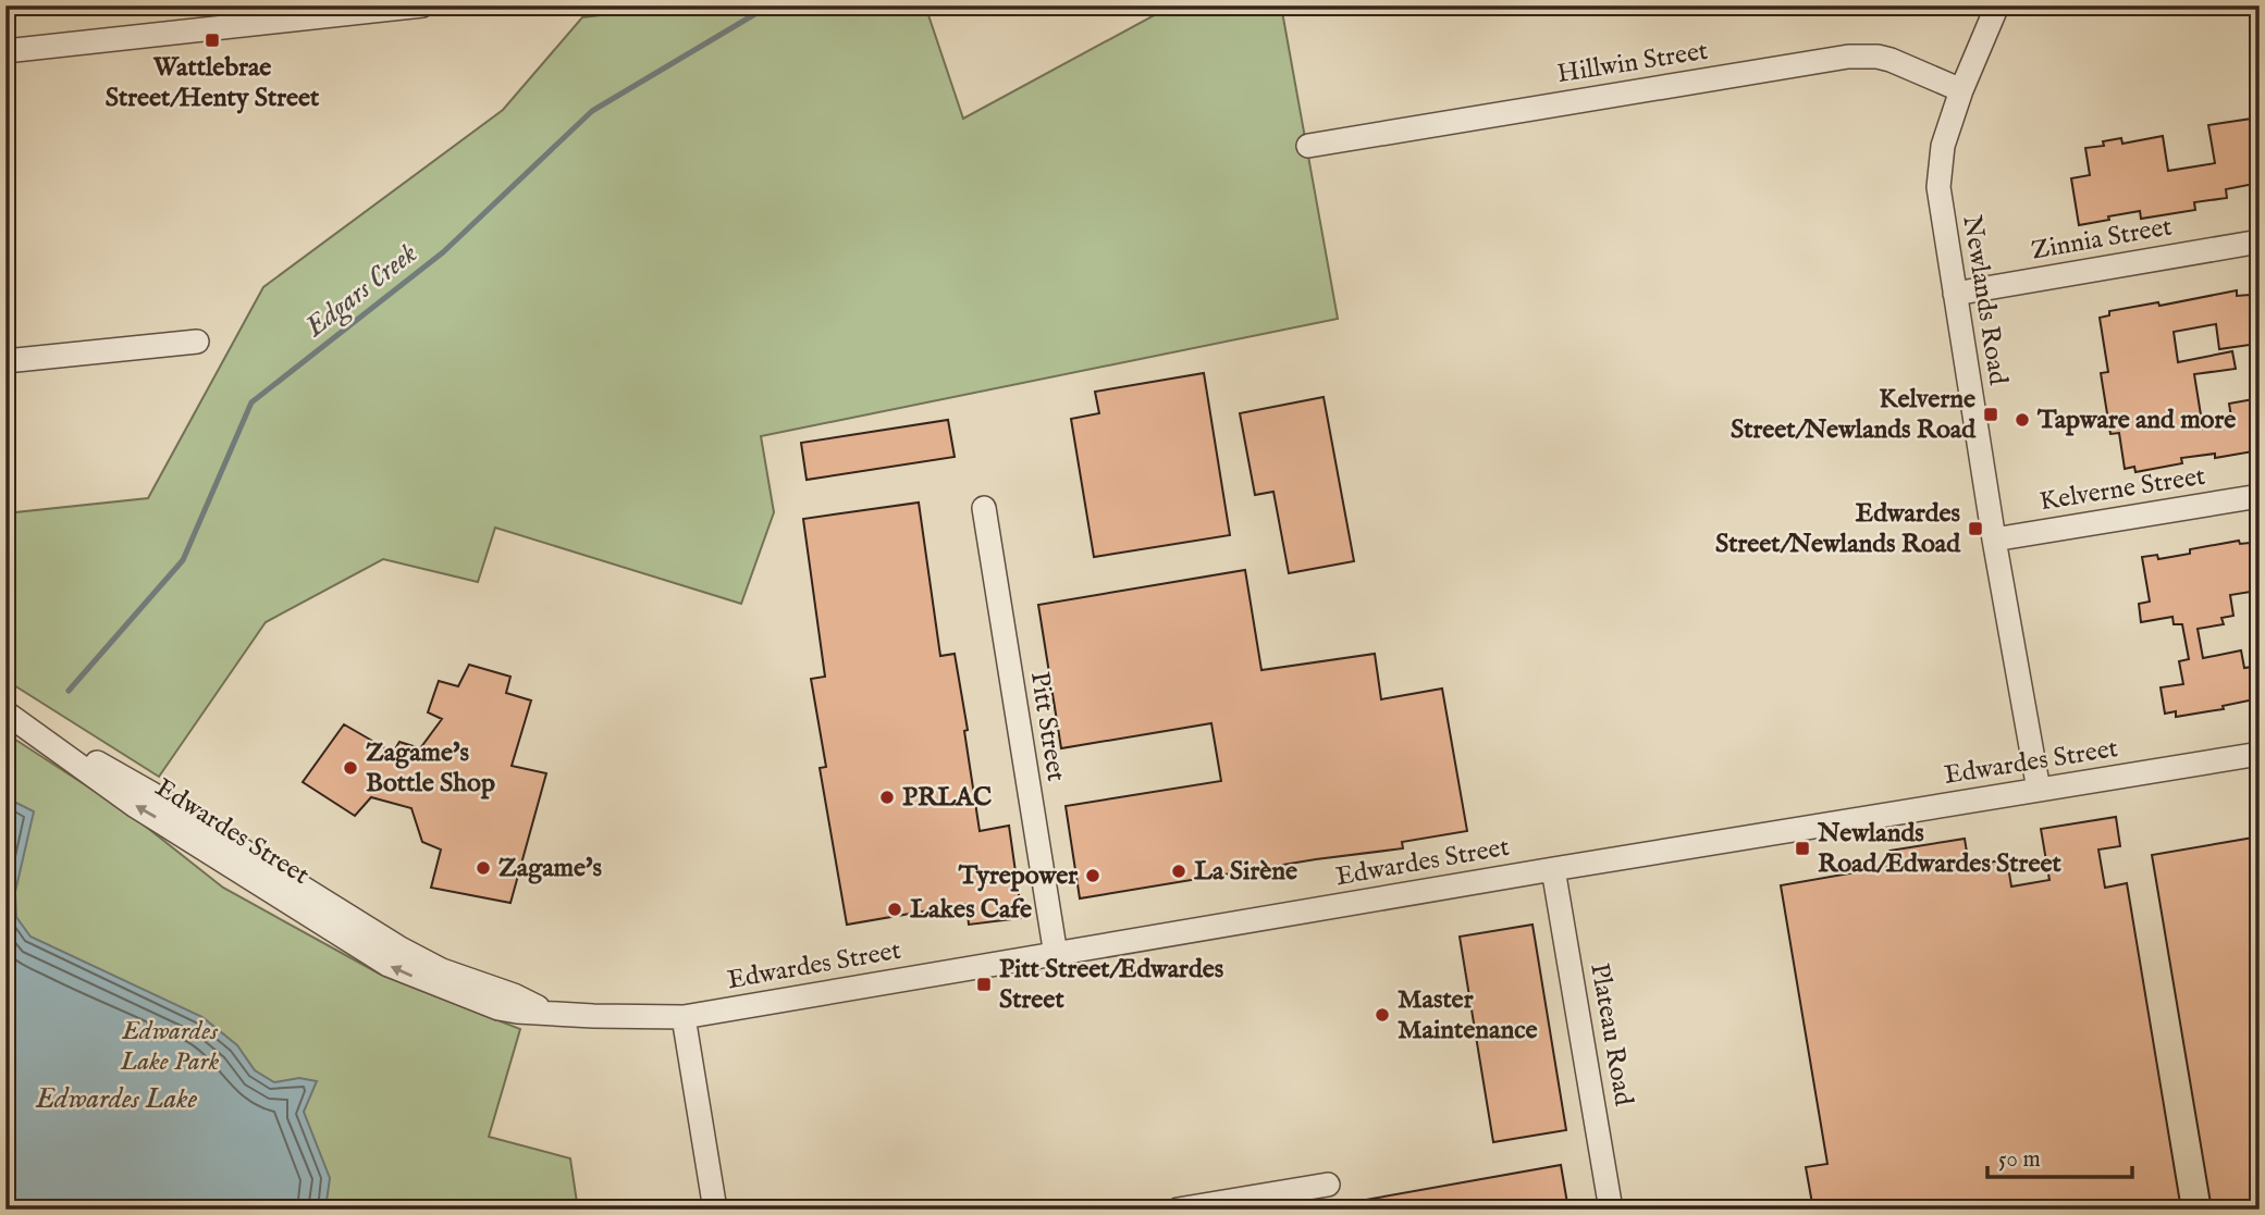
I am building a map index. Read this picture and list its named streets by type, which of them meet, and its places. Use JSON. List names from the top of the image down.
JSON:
{
  "streets": {
    "street": [
      "Hillwin Street",
      "Zinnia Street",
      "Newlands Road",
      "Kelverne Street",
      "Pitt Street",
      "Edwardes Street",
      "Plateau Road"
    ]
  },
  "crossings": [
    ["Hillwin Street", "Newlands Road"],
    ["Zinnia Street", "Newlands Road"],
    ["Newlands Road", "Kelverne Street"],
    ["Newlands Road", "Edwardes Street"],
    ["Pitt Street", "Edwardes Street"],
    ["Edwardes Street", "Plateau Road"]
  ],
  "water": ["Edgars Creek", "Edwardes Lake"],
  "parks": ["Edwardes Lake Park"],
  "places": {
    "transit": [
      "Wattlebrae Street/Henty Street",
      "Kelverne Street/Newlands Road",
      "Edwardes Street/Newlands Road",
      "Newlands Road/Edwardes Street",
      "Pitt Street/Edwardes Street"
    ],
    "other": [
      "Tapware and more",
      "Zagame's Bottle Shop",
      "PRLAC",
      "Zagame's",
      "La Sirène",
      "Tyrepower",
      "Lakes Cafe",
      "Master Maintenance"
    ]
  },
  "scale_bar": "50 m"
}
